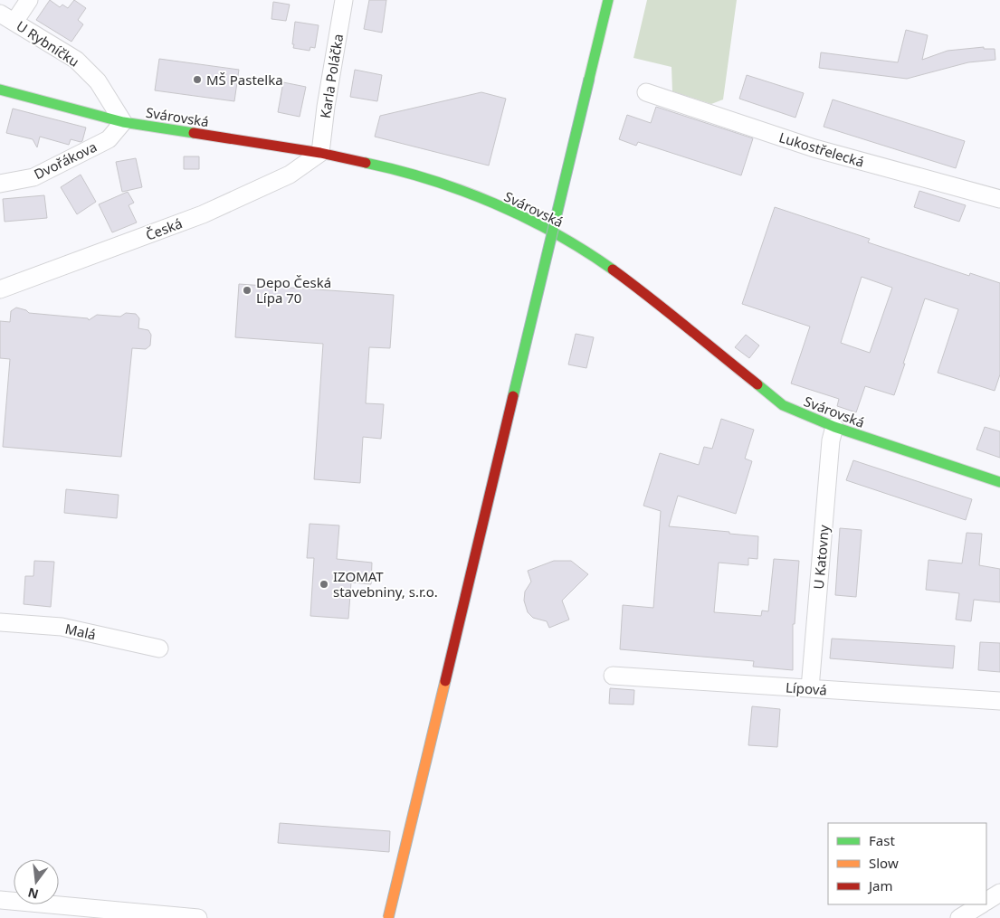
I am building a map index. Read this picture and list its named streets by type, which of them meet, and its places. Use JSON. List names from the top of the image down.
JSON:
{
  "streets": {
    "street": [
      "U Rybníčku",
      "Karla Poláčka",
      "Svárovská",
      "Lukostřelecká",
      "Dvořákova",
      "Česká",
      "U Katovny",
      "Malá",
      "Lípová"
    ]
  },
  "crossings": [
    ["U Rybníčku", "Svárovská"],
    ["U Rybníčku", "Dvořákova"],
    ["Karla Poláčka", "Svárovská"],
    ["Karla Poláčka", "Česká"],
    ["Svárovská", "Dvořákova"],
    ["Svárovská", "Česká"],
    ["Svárovská", "U Katovny"],
    ["U Katovny", "Lípová"]
  ],
  "places": ["MŠ Pastelka", "Depo Česká Lípa 70", "IZOMAT stavebniny, s.r.o."],
  "legend": ["Fast", "Slow", "Jam"],
  "north": "bottom"
}
